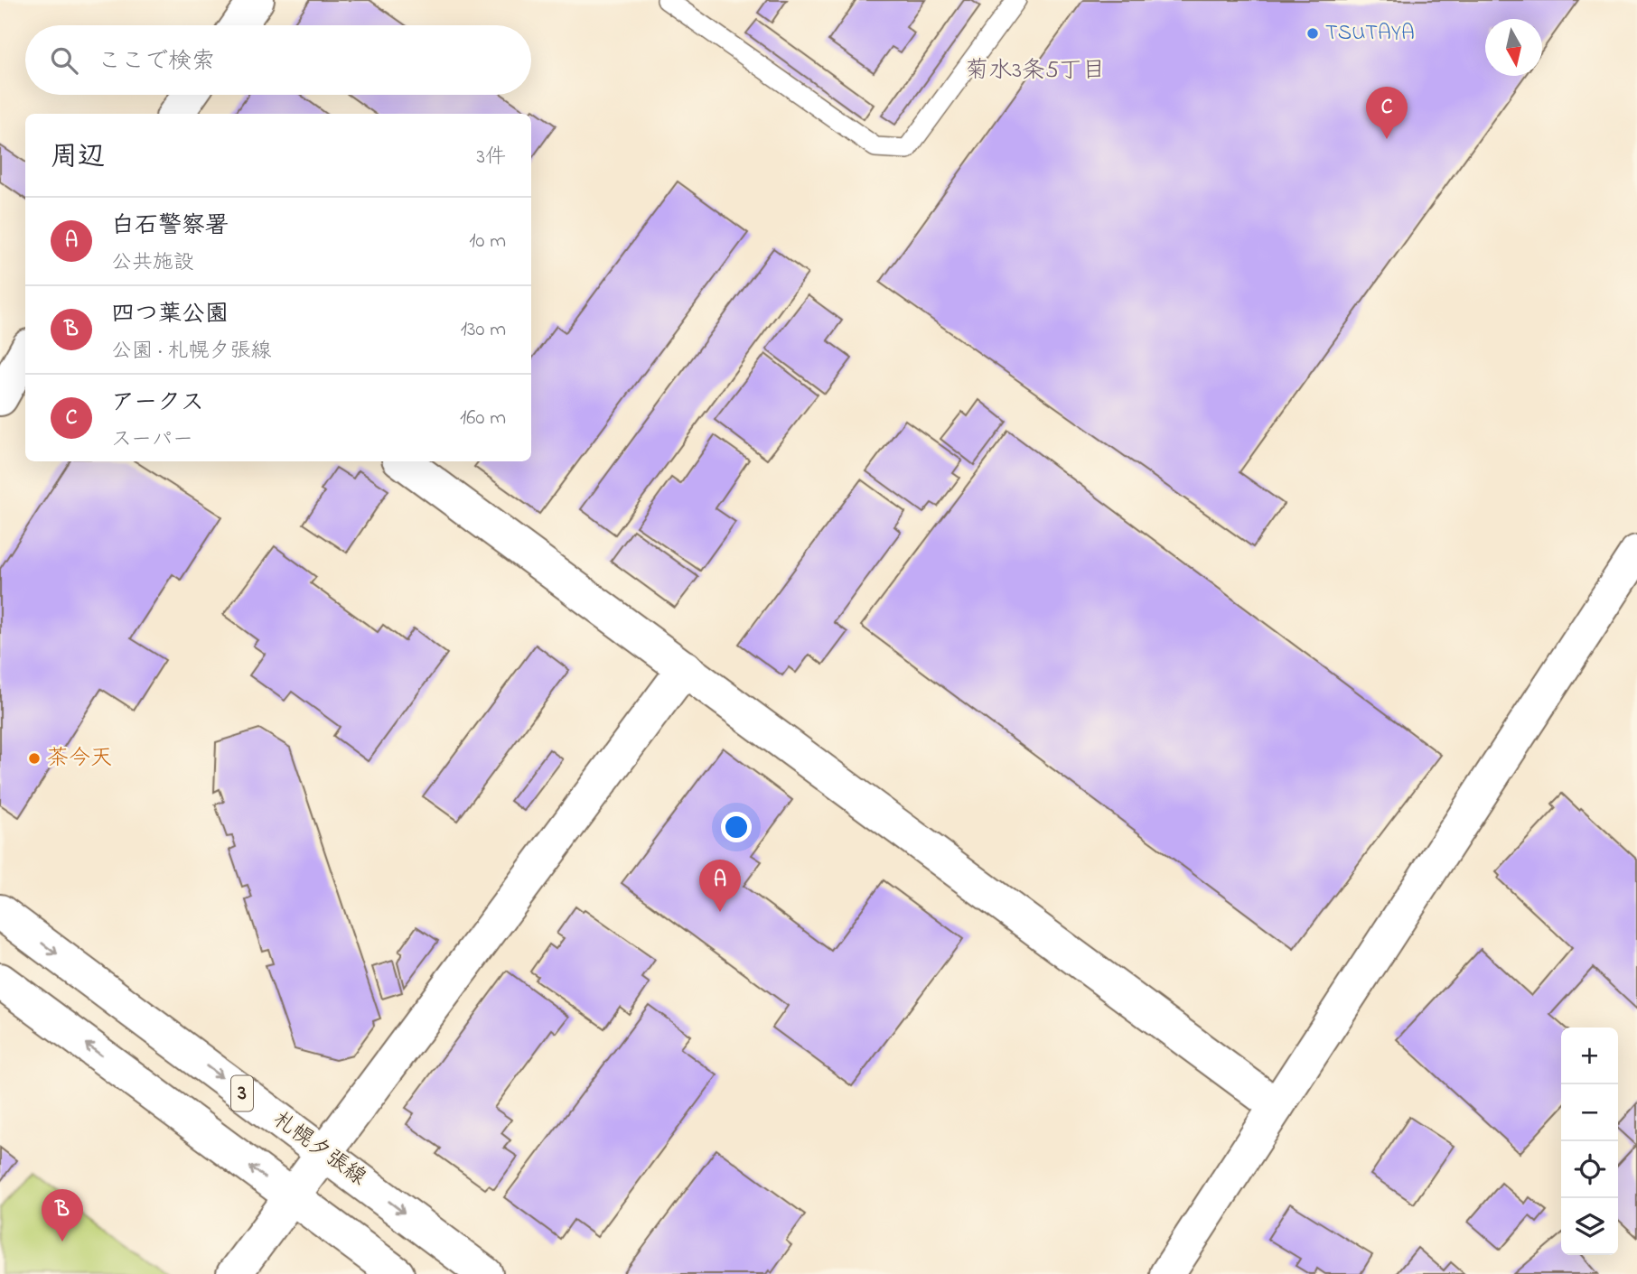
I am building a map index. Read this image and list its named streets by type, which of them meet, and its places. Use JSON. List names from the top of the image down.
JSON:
{
  "streets": {
    "street": ["3", "札幌夕張線"]
  },
  "districts": ["菊水3条5丁目"],
  "places": ["TSUTAYA", "茶今天"],
  "north": "bottom",
  "page": {
    "search": "ここで検索",
    "pins": ["C", "A", "B"],
    "heading": ["周辺", "3件"],
    "list": [
      {
        "mark": "A",
        "name": "白石警察署",
        "note": "公共施設",
        "value": "10 m"
      },
      {
        "mark": "B",
        "name": "四つ葉公園",
        "note": "公園 · 札幌夕張線",
        "value": "130 m"
      },
      {
        "mark": "C",
        "name": "アークス",
        "note": "スーパー",
        "value": "160 m"
      }
    ],
    "map_buttons": ["+", "−"]
  }
}
